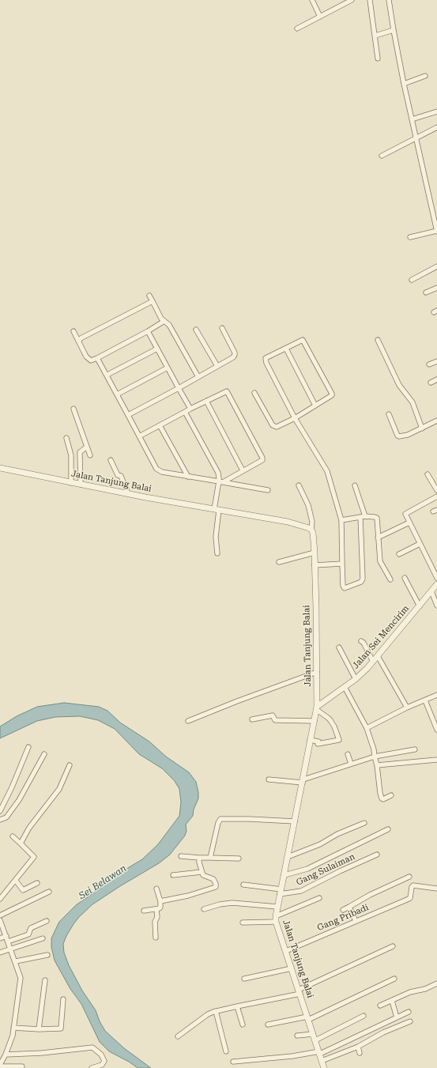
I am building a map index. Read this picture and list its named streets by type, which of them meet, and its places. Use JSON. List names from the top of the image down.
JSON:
{
  "streets": {
    "street": [
      "Jalan Tanjung Balai",
      "Jalan Sei Mencirim",
      "Gang Sulaiman",
      "Gang Pribadi"
    ]
  },
  "crossings": [
    ["Jalan Tanjung Balai", "Jalan Sei Mencirim"],
    ["Jalan Tanjung Balai", "Gang Sulaiman"],
    ["Jalan Tanjung Balai", "Gang Pribadi"]
  ],
  "water": ["Sei Belawan"]
}
